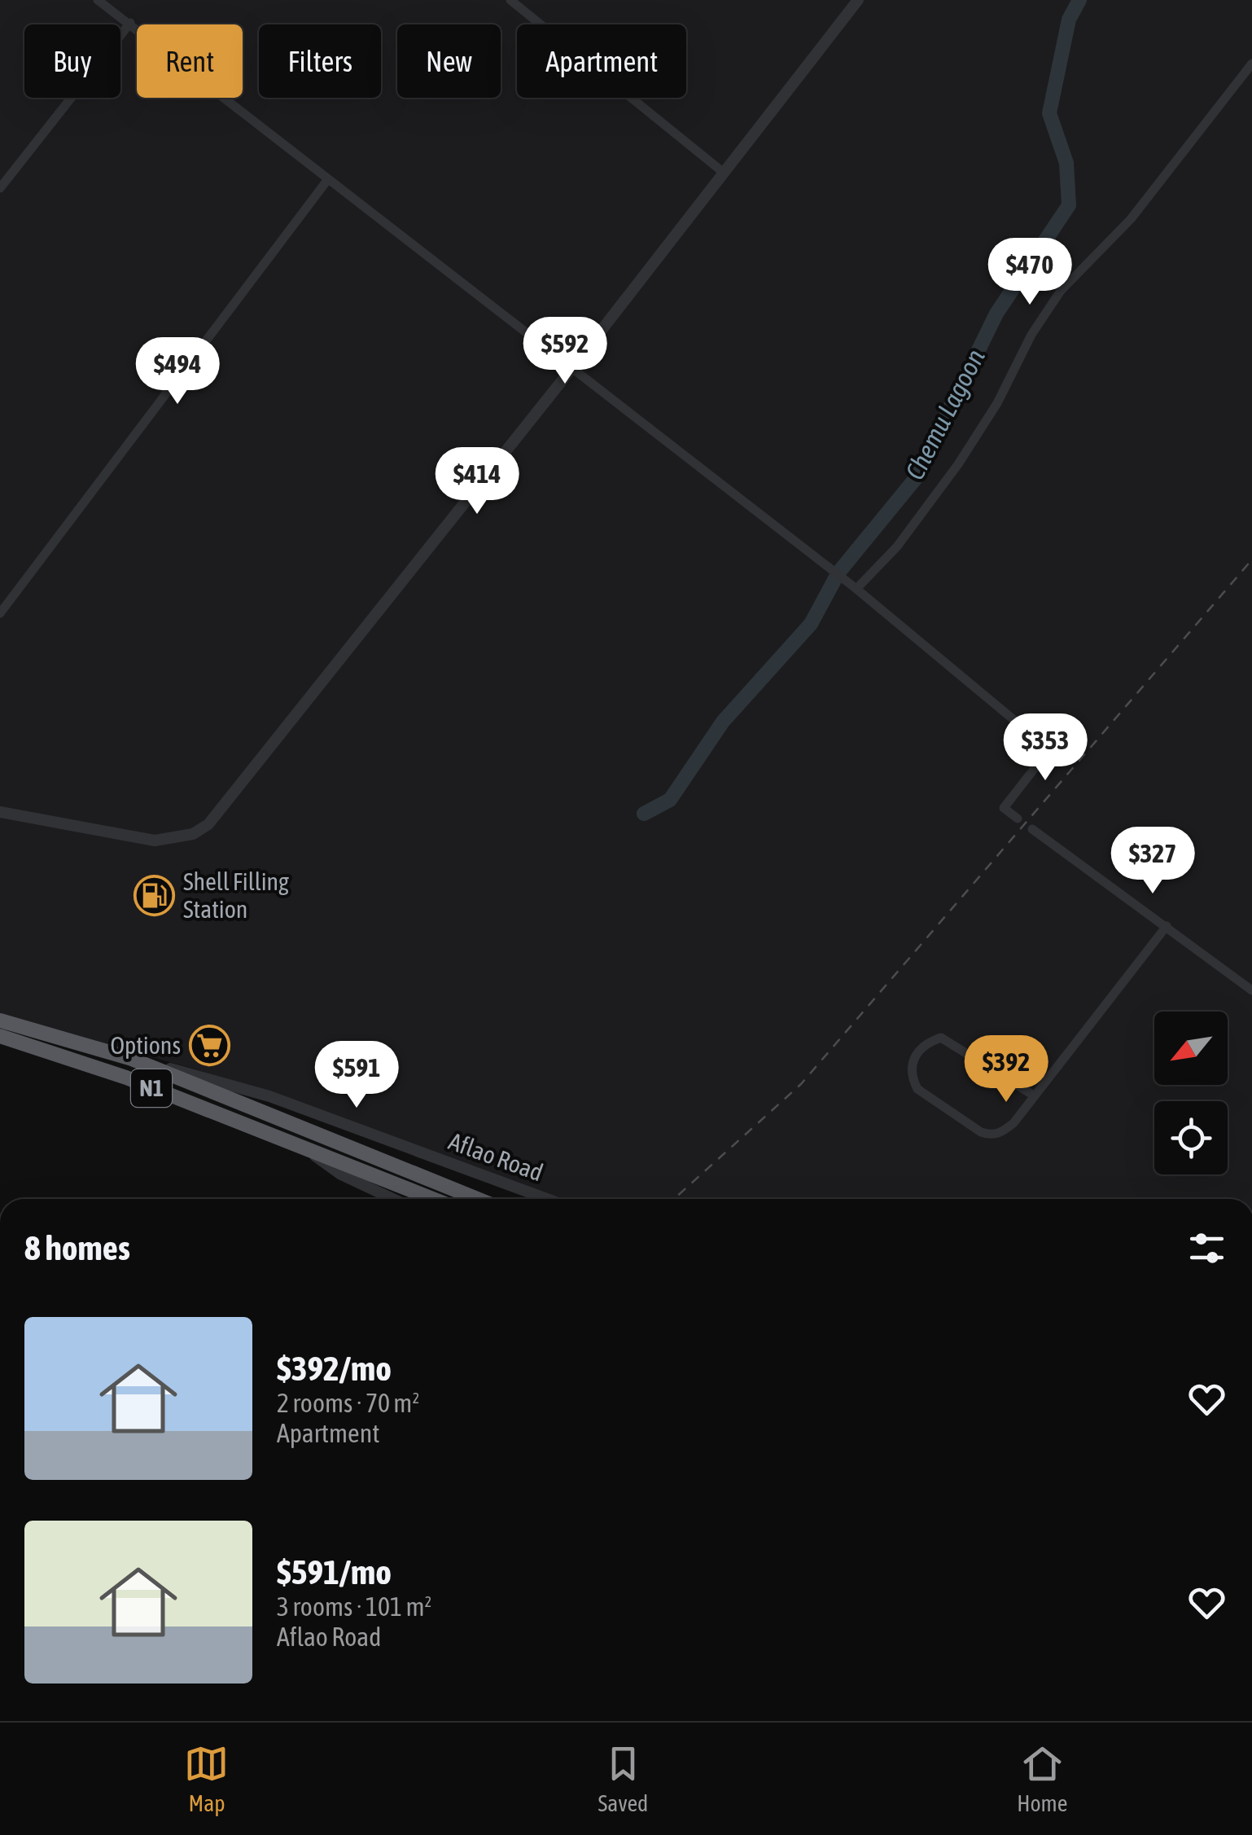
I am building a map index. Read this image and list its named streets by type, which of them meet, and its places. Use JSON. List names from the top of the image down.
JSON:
{
  "streets": {
    "highway": ["N1", "Aflao Road"]
  },
  "water": ["Chemu Lagoon"],
  "places": {
    "fuel station": ["Shell Filling Station"],
    "supermarket": ["Options"]
  },
  "north": "bottom left",
  "page": {
    "chip": [
      "Buy",
      "Rent",
      "Filters",
      "New",
      "Apartment"
    ],
    "price": [
      "$470",
      "$592",
      "$494",
      "$414",
      "$353",
      "$327",
      "$392",
      "$591"
    ],
    "heading": "8 homes",
    "list": [
      {
        "name": "$392/mo",
        "note": "2 rooms · 70 m² · Apartment"
      },
      {
        "name": "$591/mo",
        "note": "3 rooms · 101 m² · Aflao Road"
      }
    ],
    "tabs": ["Map", "Saved", "Home"]
  }
}
